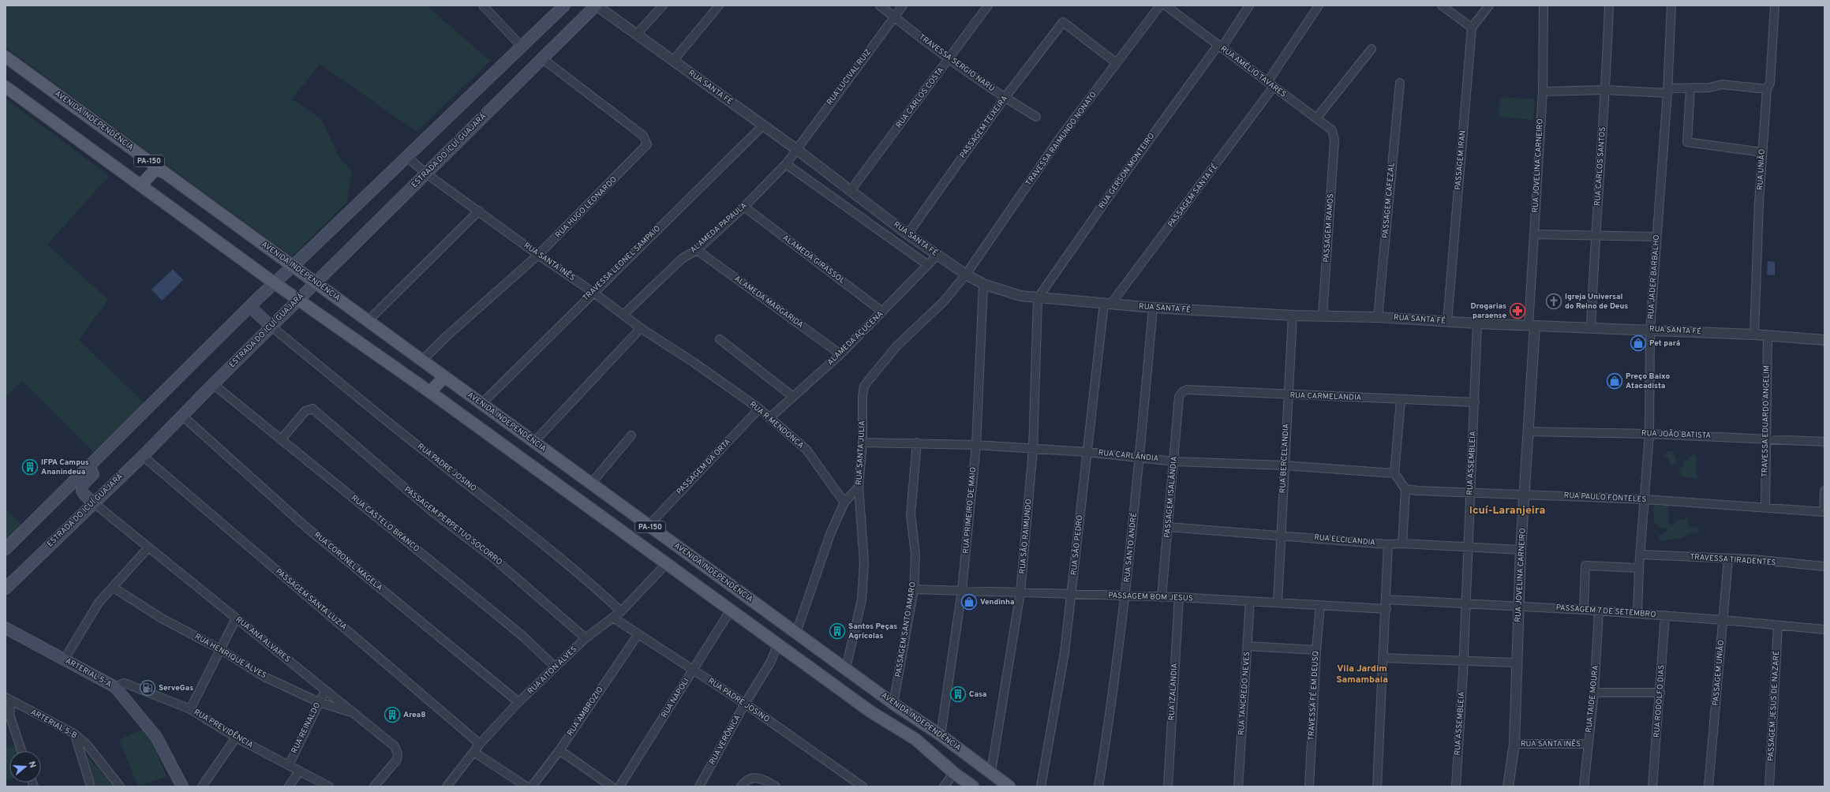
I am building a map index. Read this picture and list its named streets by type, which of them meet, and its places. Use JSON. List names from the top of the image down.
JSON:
{
  "streets": {
    "main road": [
      "AVENIDA INDEPENDÊNCIA",
      "ESTRADA DO ICUÍ GUAJARÁ",
      "PA-150",
      "ARTERIAL 5-A"
    ],
    "street": [
      "TRAVESSA SERGIO NARU",
      "RUA AMÉLIO TAVARES",
      "RUA LUCIVAL RUIZ",
      "RUA SANTA FÉ",
      "RUA CARLOS COSTA",
      "PASSAGEM TEIXEIRA",
      "TRAVESSA RAIMUNDO NONATO",
      "PASSAGEM IRAN",
      "RUA JOVELINA CARNEIRO",
      "RUA CARLOS SANTOS",
      "RUA UNIÃO",
      "RUA GERSON MONTEIRO",
      "PASSAGEM SANTA FÉ",
      "PASSAGEM CAFEZAL",
      "RUA HUGO LEONARDO",
      "ALAMEDA PAPAULA",
      "PASSAGEM RAMOS",
      "ALAMEDA GIRASSOL",
      "RUA SANTA INÊS",
      "TRAVESSA LEONEL SAMPAIO",
      "RUA JADER BARBALHO",
      "ALAMEDA MARGARIDA",
      "ALAMEDA AÇUCENA",
      "RUA CARMELANDIA",
      "TRAVESSA EDUARDO ANGELIM",
      "RUA R MENDONCA",
      "RUA JOÃO BATISTA",
      "RUA SANTA JULIA",
      "RUA CARLÂNDIA",
      "RUA BERCELANDIA",
      "RUA ASSEMBLEIA",
      "PASSAGEM DA ORTA",
      "RUA PADRE JOSINO",
      "PASSAGEM ISALÂNDIA",
      "RUA PAULO FONTELES",
      "RUA PRIMEIRO DE MAIO",
      "RUA CASTELO BRANCO",
      "PASSAGEM PERPETUO SOCORRO",
      "RUA SÃO RAIMUNDO",
      "RUA ELCILANDIA",
      "RUA SÃO PEDRO",
      "RUA SANTO ANDRÉ",
      "TRAVESSA TIRADENTES",
      "RUA CORONEL MAGELA",
      "PASSAGEM BOM JESUS",
      "PASSAGEM SANTA LUZIA",
      "PASSAGEM 7 DE SETEMBRO",
      "PASSAGEM SANTO AMARO",
      "RUA ANA ALVARES",
      "RUA HENRIQUE ALVES",
      "RUA AITON ALVES",
      "PASSAGEM UNIÃO",
      "RUA IZALANDIA",
      "RUA TANCREDO NEVES",
      "TRAVESSA FÉ EM DEUSQ",
      "RUA NAPOLI",
      "RUA TAIDE MOURA",
      "RUA RODOLFO DIAS",
      "PASSAGEM JESUS DE NAZARÉ",
      "RUA AMBROZIO",
      "ARTERIAL 5-B",
      "RUA REINALDO",
      "RUA PREVIDÊNCIA",
      "RUA VERÔNICA"
    ]
  },
  "crossings": [
    ["TRAVESSA SERGIO NARU", "RUA LUCIVAL RUIZ"],
    ["TRAVESSA SERGIO NARU", "RUA CARLOS COSTA"],
    ["TRAVESSA SERGIO NARU", "PASSAGEM TEIXEIRA"],
    ["RUA AMÉLIO TAVARES", "RUA GERSON MONTEIRO"],
    ["RUA AMÉLIO TAVARES", "PASSAGEM SANTA FÉ"],
    ["RUA AMÉLIO TAVARES", "PASSAGEM RAMOS"],
    ["RUA LUCIVAL RUIZ", "RUA SANTA FÉ"],
    ["RUA LUCIVAL RUIZ", "ALAMEDA PAPAULA"],
    ["RUA SANTA FÉ", "RUA CARLOS COSTA"],
    ["RUA SANTA FÉ", "PASSAGEM TEIXEIRA"],
    ["RUA SANTA FÉ", "TRAVESSA RAIMUNDO NONATO"],
    ["RUA SANTA FÉ", "ESTRADA DO ICUÍ GUAJARÁ"],
    ["RUA SANTA FÉ", "PASSAGEM IRAN"],
    ["RUA SANTA FÉ", "RUA JOVELINA CARNEIRO"],
    ["RUA SANTA FÉ", "RUA CARLOS SANTOS"],
    ["RUA SANTA FÉ", "RUA UNIÃO"],
    ["RUA SANTA FÉ", "RUA GERSON MONTEIRO"],
    ["RUA SANTA FÉ", "PASSAGEM SANTA FÉ"],
    ["RUA SANTA FÉ", "PASSAGEM CAFEZAL"],
    ["RUA SANTA FÉ", "ALAMEDA PAPAULA"],
    ["RUA SANTA FÉ", "PASSAGEM RAMOS"],
    ["RUA SANTA FÉ", "TRAVESSA LEONEL SAMPAIO"],
    ["RUA SANTA FÉ", "RUA JADER BARBALHO"],
    ["RUA SANTA FÉ", "ALAMEDA AÇUCENA"],
    ["RUA SANTA FÉ", "TRAVESSA EDUARDO ANGELIM"],
    ["RUA SANTA FÉ", "RUA SANTA JULIA"],
    ["RUA SANTA FÉ", "RUA BERCELANDIA"],
    ["RUA SANTA FÉ", "RUA ASSEMBLEIA"],
    ["RUA SANTA FÉ", "RUA PRIMEIRO DE MAIO"],
    ["RUA SANTA FÉ", "RUA SÃO RAIMUNDO"],
    ["RUA SANTA FÉ", "RUA SÃO PEDRO"],
    ["RUA SANTA FÉ", "RUA SANTO ANDRÉ"],
    ["AVENIDA INDEPENDÊNCIA", "ESTRADA DO ICUÍ GUAJARÁ"],
    ["AVENIDA INDEPENDÊNCIA", "RUA HUGO LEONARDO"],
    ["AVENIDA INDEPENDÊNCIA", "TRAVESSA LEONEL SAMPAIO"],
    ["AVENIDA INDEPENDÊNCIA", "RUA SANTA JULIA"],
    ["AVENIDA INDEPENDÊNCIA", "PASSAGEM DA ORTA"],
    ["AVENIDA INDEPENDÊNCIA", "RUA PRIMEIRO DE MAIO"],
    ["AVENIDA INDEPENDÊNCIA", "RUA SÃO RAIMUNDO"],
    ["AVENIDA INDEPENDÊNCIA", "PASSAGEM SANTO AMARO"],
    ["PASSAGEM TEIXEIRA", "TRAVESSA RAIMUNDO NONATO"],
    ["TRAVESSA RAIMUNDO NONATO", "RUA SANTA JULIA"],
    ["ESTRADA DO ICUÍ GUAJARÁ", "PA-150"],
    ["ESTRADA DO ICUÍ GUAJARÁ", "RUA HUGO LEONARDO"],
    ["ESTRADA DO ICUÍ GUAJARÁ", "RUA SANTA INÊS"],
    ["ESTRADA DO ICUÍ GUAJARÁ", "RUA PADRE JOSINO"],
    ["ESTRADA DO ICUÍ GUAJARÁ", "RUA CASTELO BRANCO"],
    ["ESTRADA DO ICUÍ GUAJARÁ", "RUA CORONEL MAGELA"],
    ["ESTRADA DO ICUÍ GUAJARÁ", "PASSAGEM SANTA LUZIA"],
    ["ESTRADA DO ICUÍ GUAJARÁ", "RUA ANA ALVARES"],
    ["PA-150", "RUA AITON ALVES"],
    ["PA-150", "RUA NAPOLI"],
    ["PA-150", "RUA VERÔNICA"],
    ["RUA JOVELINA CARNEIRO", "RUA SANTA INÊS"],
    ["RUA JOVELINA CARNEIRO", "RUA JOÃO BATISTA"],
    ["RUA JOVELINA CARNEIRO", "RUA PAULO FONTELES"],
    ["RUA JOVELINA CARNEIRO", "RUA ELCILANDIA"],
    ["RUA JOVELINA CARNEIRO", "PASSAGEM 7 DE SETEMBRO"],
    ["RUA GERSON MONTEIRO", "RUA SÃO RAIMUNDO"],
    ["PASSAGEM SANTA FÉ", "RUA SÃO PEDRO"],
    ["RUA HUGO LEONARDO", "RUA SANTA INÊS"],
    ["ALAMEDA PAPAULA", "ALAMEDA GIRASSOL"],
    ["ALAMEDA PAPAULA", "RUA SANTA INÊS"],
    ["ALAMEDA PAPAULA", "ALAMEDA MARGARIDA"],
    ["ALAMEDA GIRASSOL", "ALAMEDA AÇUCENA"],
    ["RUA SANTA INÊS", "TRAVESSA LEONEL SAMPAIO"],
    ["RUA SANTA INÊS", "RUA R MENDONCA"],
    ["RUA SANTA INÊS", "RUA TAIDE MOURA"],
    ["RUA JADER BARBALHO", "RUA JOÃO BATISTA"],
    ["RUA JADER BARBALHO", "RUA PAULO FONTELES"],
    ["RUA JADER BARBALHO", "TRAVESSA TIRADENTES"],
    ["RUA JADER BARBALHO", "PASSAGEM 7 DE SETEMBRO"],
    ["ALAMEDA MARGARIDA", "ALAMEDA AÇUCENA"],
    ["ALAMEDA AÇUCENA", "RUA R MENDONCA"],
    ["RUA CARMELANDIA", "RUA BERCELANDIA"],
    ["RUA CARMELANDIA", "RUA ASSEMBLEIA"],
    ["RUA CARMELANDIA", "PASSAGEM ISALÂNDIA"],
    ["TRAVESSA EDUARDO ANGELIM", "RUA JOÃO BATISTA"],
    ["TRAVESSA EDUARDO ANGELIM", "RUA PAULO FONTELES"],
    ["RUA R MENDONCA", "PASSAGEM DA ORTA"],
    ["RUA SANTA JULIA", "RUA CARLÂNDIA"],
    ["RUA CARLÂNDIA", "RUA BERCELANDIA"],
    ["RUA CARLÂNDIA", "PASSAGEM ISALÂNDIA"],
    ["RUA CARLÂNDIA", "RUA PRIMEIRO DE MAIO"],
    ["RUA CARLÂNDIA", "RUA SÃO RAIMUNDO"],
    ["RUA CARLÂNDIA", "RUA SÃO PEDRO"],
    ["RUA CARLÂNDIA", "RUA SANTO ANDRÉ"],
    ["RUA CARLÂNDIA", "PASSAGEM SANTO AMARO"],
    ["RUA BERCELANDIA", "RUA ELCILANDIA"],
    ["RUA BERCELANDIA", "PASSAGEM BOM JESUS"],
    ["RUA ASSEMBLEIA", "RUA PAULO FONTELES"],
    ["RUA ASSEMBLEIA", "RUA ELCILANDIA"],
    ["RUA ASSEMBLEIA", "PASSAGEM 7 DE SETEMBRO"],
    ["RUA PADRE JOSINO", "RUA AITON ALVES"],
    ["RUA PADRE JOSINO", "RUA NAPOLI"],
    ["RUA PADRE JOSINO", "RUA AMBROZIO"],
    ["RUA PADRE JOSINO", "RUA VERÔNICA"],
    ["PASSAGEM ISALÂNDIA", "RUA ELCILANDIA"],
    ["PASSAGEM ISALÂNDIA", "PASSAGEM BOM JESUS"],
    ["RUA PRIMEIRO DE MAIO", "PASSAGEM BOM JESUS"],
    ["RUA CASTELO BRANCO", "PASSAGEM PERPETUO SOCORRO"],
    ["RUA CASTELO BRANCO", "RUA AITON ALVES"],
    ["PASSAGEM PERPETUO SOCORRO", "RUA AITON ALVES"],
    ["RUA SÃO RAIMUNDO", "PASSAGEM BOM JESUS"],
    ["RUA SÃO PEDRO", "PASSAGEM BOM JESUS"],
    ["RUA SANTO ANDRÉ", "PASSAGEM BOM JESUS"],
    ["TRAVESSA TIRADENTES", "PASSAGEM UNIÃO"],
    ["RUA CORONEL MAGELA", "RUA AITON ALVES"],
    ["PASSAGEM BOM JESUS", "PASSAGEM SANTO AMARO"],
    ["PASSAGEM BOM JESUS", "RUA IZALANDIA"],
    ["PASSAGEM BOM JESUS", "RUA TANCREDO NEVES"],
    ["PASSAGEM BOM JESUS", "TRAVESSA FÉ EM DEUSQ"],
    ["PASSAGEM SANTA LUZIA", "RUA AITON ALVES"],
    ["PASSAGEM 7 DE SETEMBRO", "PASSAGEM UNIÃO"],
    ["PASSAGEM 7 DE SETEMBRO", "RUA TAIDE MOURA"],
    ["PASSAGEM 7 DE SETEMBRO", "RUA RODOLFO DIAS"],
    ["PASSAGEM 7 DE SETEMBRO", "PASSAGEM JESUS DE NAZARÉ"],
    ["RUA ANA ALVARES", "RUA HENRIQUE ALVES"],
    ["RUA ANA ALVARES", "RUA REINALDO"],
    ["RUA HENRIQUE ALVES", "RUA REINALDO"],
    ["ARTERIAL 5-A", "RUA PREVIDÊNCIA"],
    ["RUA REINALDO", "RUA PREVIDÊNCIA"]
  ],
  "districts": ["Icuí-Laranjeira", "Vila Jardim Samambaia"],
  "places": {
    "church": ["Igreja Universal do Reino de Deus"],
    "pharmacy": ["Drogarias paraense"],
    "shop": ["Pet pará", "Preço Baixo Atacadista", "Vendinha"],
    "building": [
      "IFPA Campus Ananindeua",
      "Santos Peças Agrícolas",
      "Casa",
      "Area8"
    ],
    "fuel station": ["ServeGas"]
  },
  "north": "right"
}
